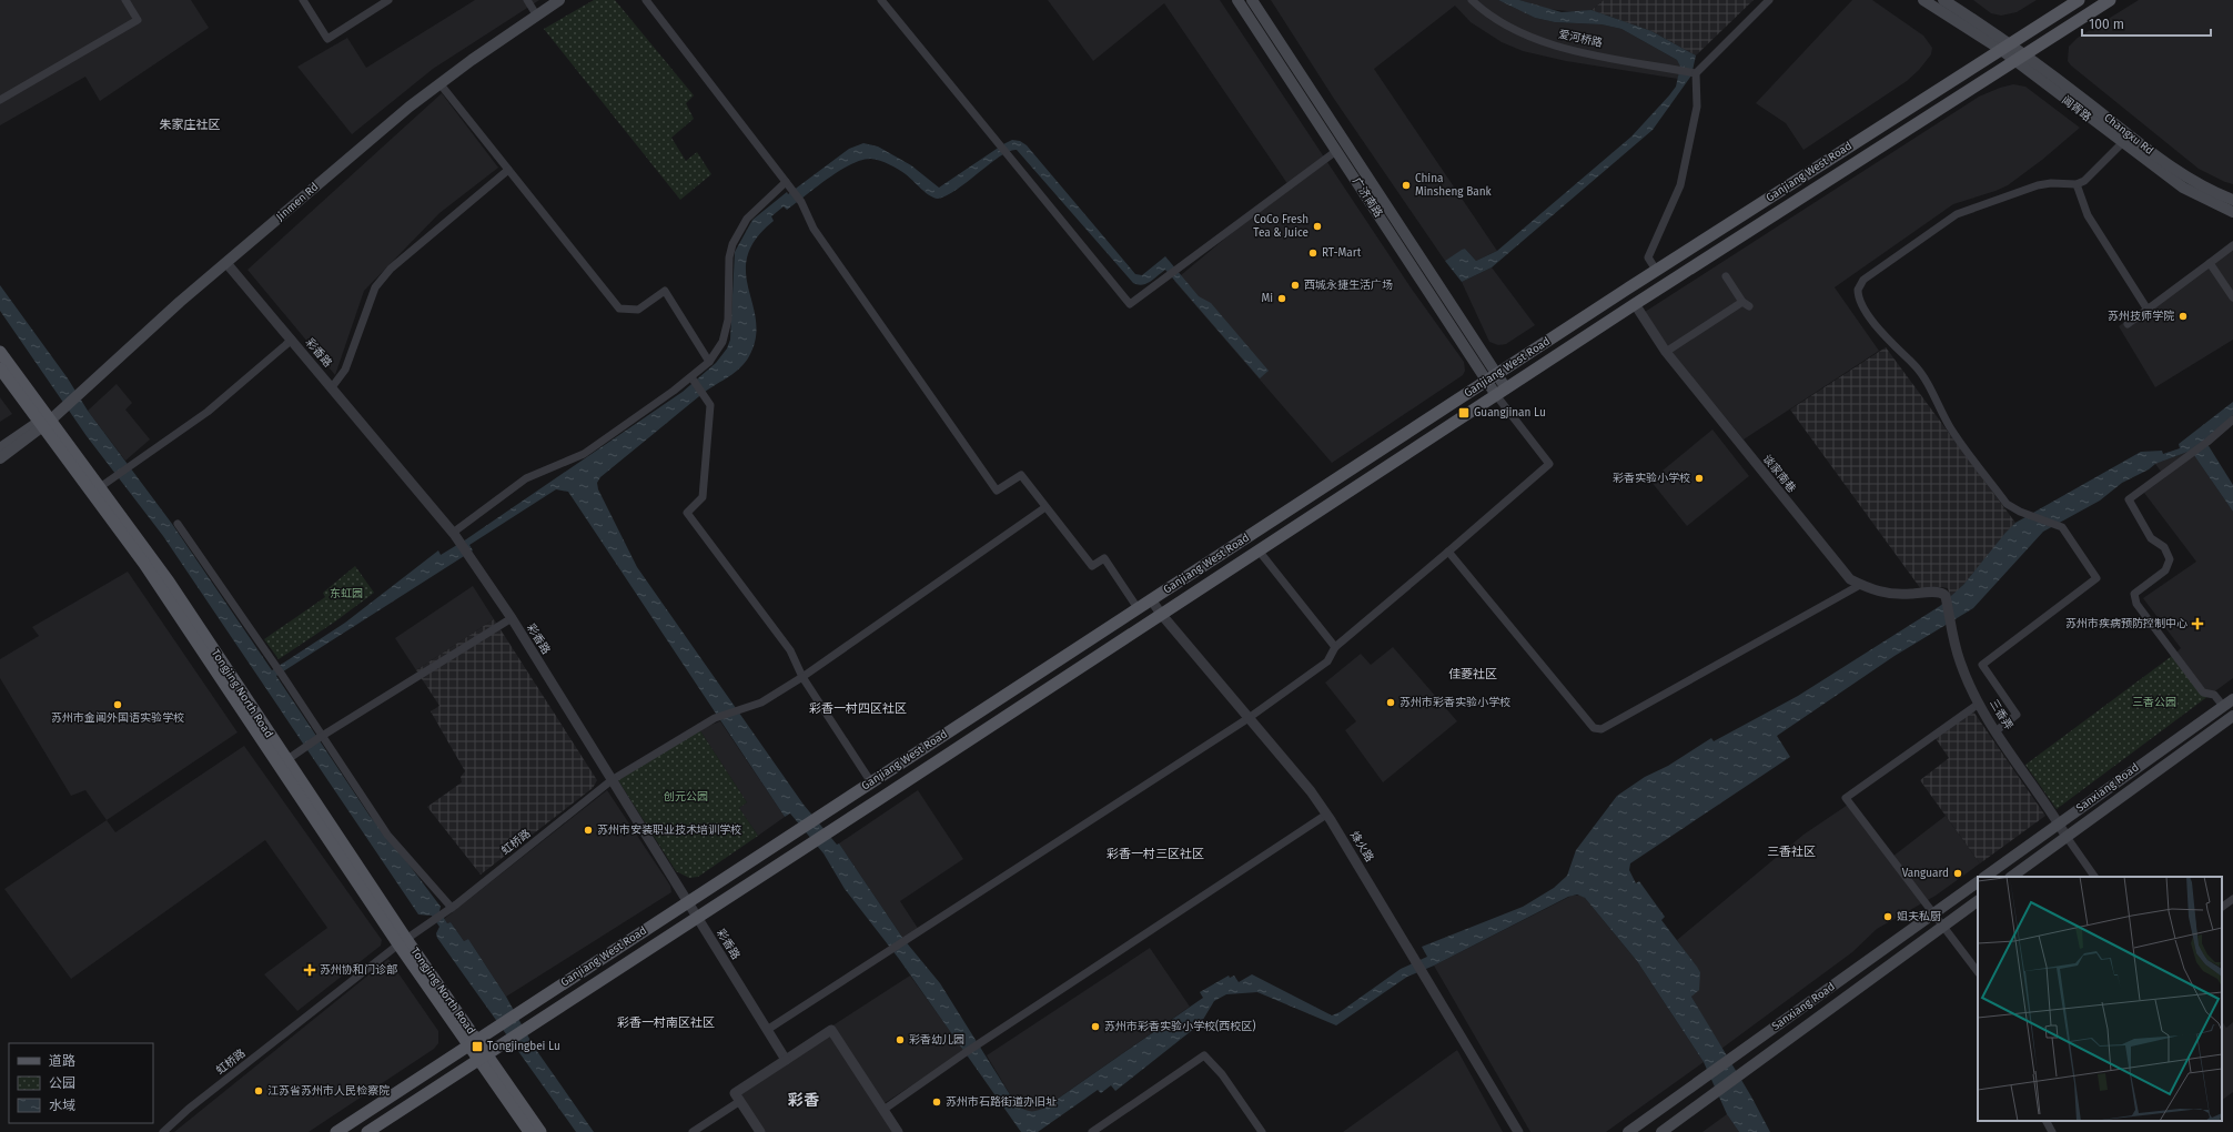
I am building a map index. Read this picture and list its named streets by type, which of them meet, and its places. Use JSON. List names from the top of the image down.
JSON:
{
  "streets": {
    "main road": [
      "阊胥路",
      "Changxu Rd",
      "Ganjiang West Road",
      "广济南路",
      "Jinmen Rd",
      "Tongjing North Road",
      "Sanxiang Road"
    ],
    "street": [
      "爱河桥路",
      "彩香路",
      "谈家南巷",
      "三香弄",
      "虹桥路",
      "烽火路"
    ]
  },
  "crossings": [
    ["阊胥路", "Changxu Rd"],
    ["阊胥路", "Ganjiang West Road"],
    ["Changxu Rd", "Ganjiang West Road"],
    ["Ganjiang West Road", "广济南路"],
    ["Ganjiang West Road", "彩香路"],
    ["Ganjiang West Road", "谈家南巷"],
    ["Ganjiang West Road", "Tongjing North Road"],
    ["Ganjiang West Road", "烽火路"],
    ["Jinmen Rd", "彩香路"],
    ["Jinmen Rd", "Tongjing North Road"],
    ["彩香路", "虹桥路"],
    ["谈家南巷", "三香弄"],
    ["Tongjing North Road", "虹桥路"],
    ["三香弄", "Sanxiang Road"]
  ],
  "districts": [
    "朱家庄社区",
    "佳菱社区",
    "彩香一村四区社区",
    "三香社区",
    "彩香一村三区社区",
    "彩香一村南区社区",
    "彩香"
  ],
  "parks": ["东虹园", "三香公园", "创元公园"],
  "places": {
    "other": [
      "China Minsheng Bank",
      "CoCo Fresh Tea & Juice",
      "RT-Mart",
      "西城永捷生活广场",
      "Mi",
      "苏州技师学院",
      "彩香实验小学校",
      "苏州市彩香实验小学校",
      "苏州市金阊外国语实验学校",
      "苏州市安装职业技术培训学校",
      "Vanguard",
      "姐夫私厨",
      "苏州市彩香实验小学校(西校区)",
      "彩香幼儿园",
      "江苏省苏州市人民检察院",
      "苏州市石路街道办旧址"
    ],
    "transit": ["Guangjinan Lu", "Tongjingbei Lu"],
    "health": ["苏州市疾病预防控制中心", "苏州协和门诊部"]
  },
  "legend": ["道路", "公园", "水域"],
  "scale_bar": "100 m"
}
